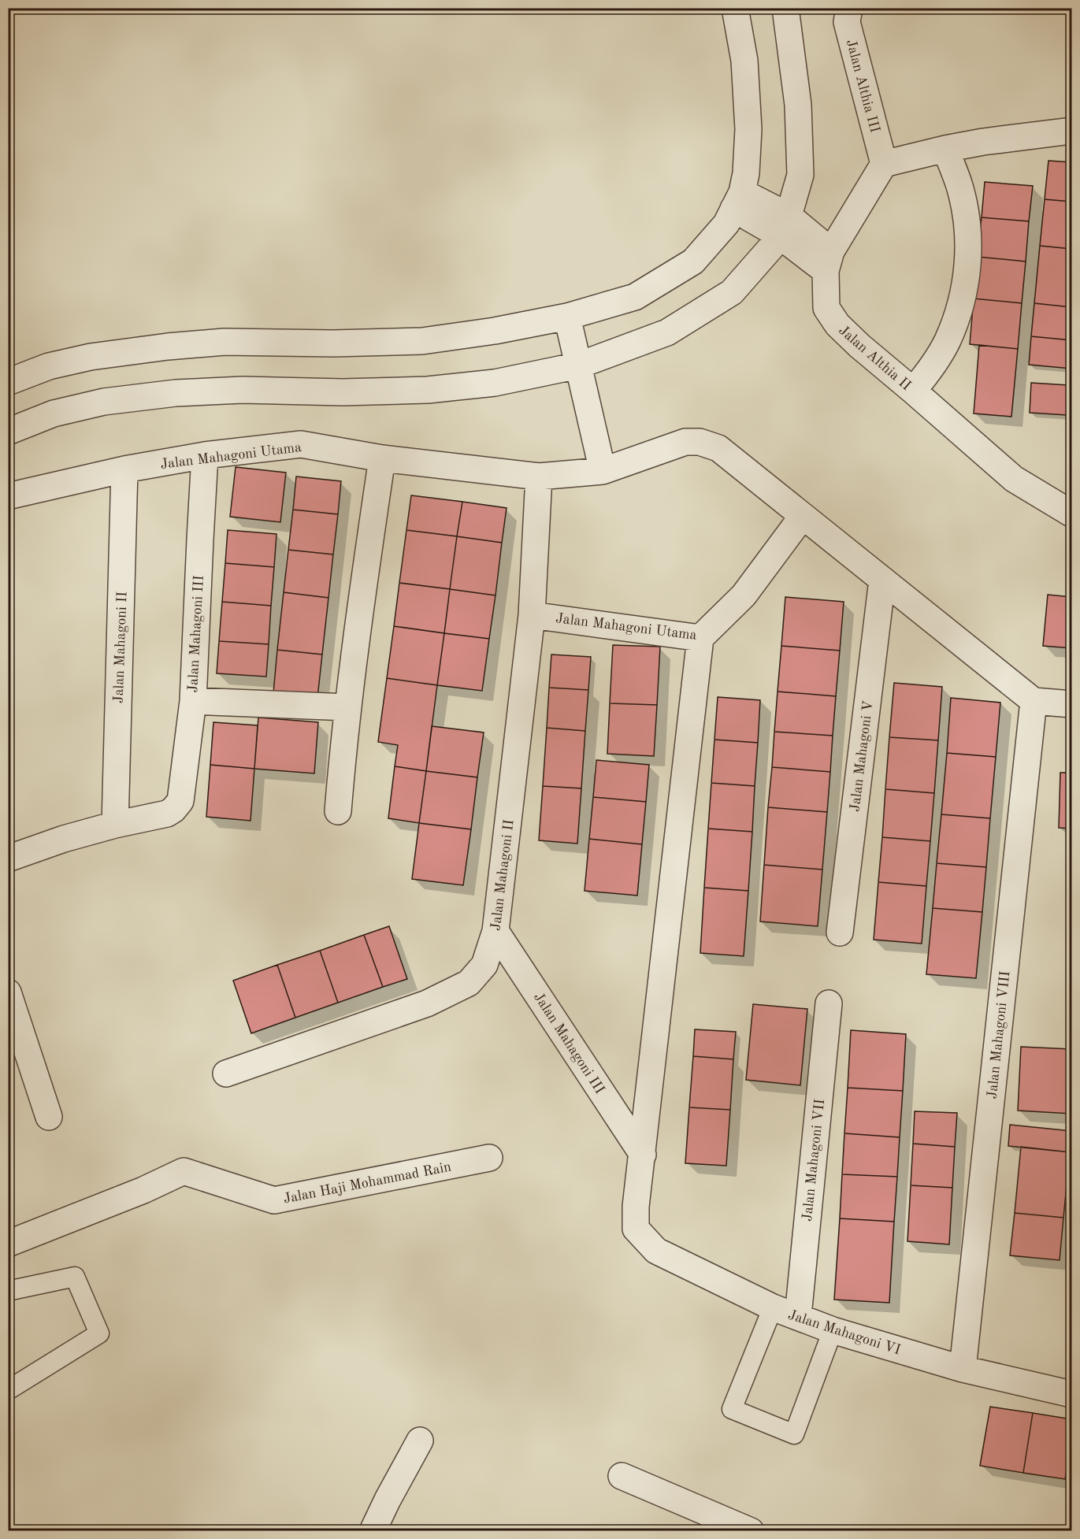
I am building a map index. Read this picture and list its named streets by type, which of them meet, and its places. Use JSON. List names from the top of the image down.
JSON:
{
  "streets": {
    "street": [
      "Jalan Althia III",
      "Jalan Althia II",
      "Jalan Mahagoni Utama",
      "Jalan Mahagoni III",
      "Jalan Mahagoni II",
      "Jalan Mahagoni V",
      "Jalan Mahagoni VIII",
      "Jalan Mahagoni VII",
      "Jalan Haji Mohammad Rain",
      "Jalan Mahagoni VI"
    ]
  },
  "crossings": [
    ["Jalan Mahagoni Utama", "Jalan Mahagoni III"],
    ["Jalan Mahagoni Utama", "Jalan Mahagoni II"],
    ["Jalan Mahagoni Utama", "Jalan Mahagoni V"],
    ["Jalan Mahagoni Utama", "Jalan Mahagoni VIII"],
    ["Jalan Mahagoni III", "Jalan Mahagoni II"],
    ["Jalan Mahagoni III", "Jalan Mahagoni VI"],
    ["Jalan Mahagoni VIII", "Jalan Mahagoni VI"],
    ["Jalan Mahagoni VII", "Jalan Mahagoni VI"]
  ]
}
